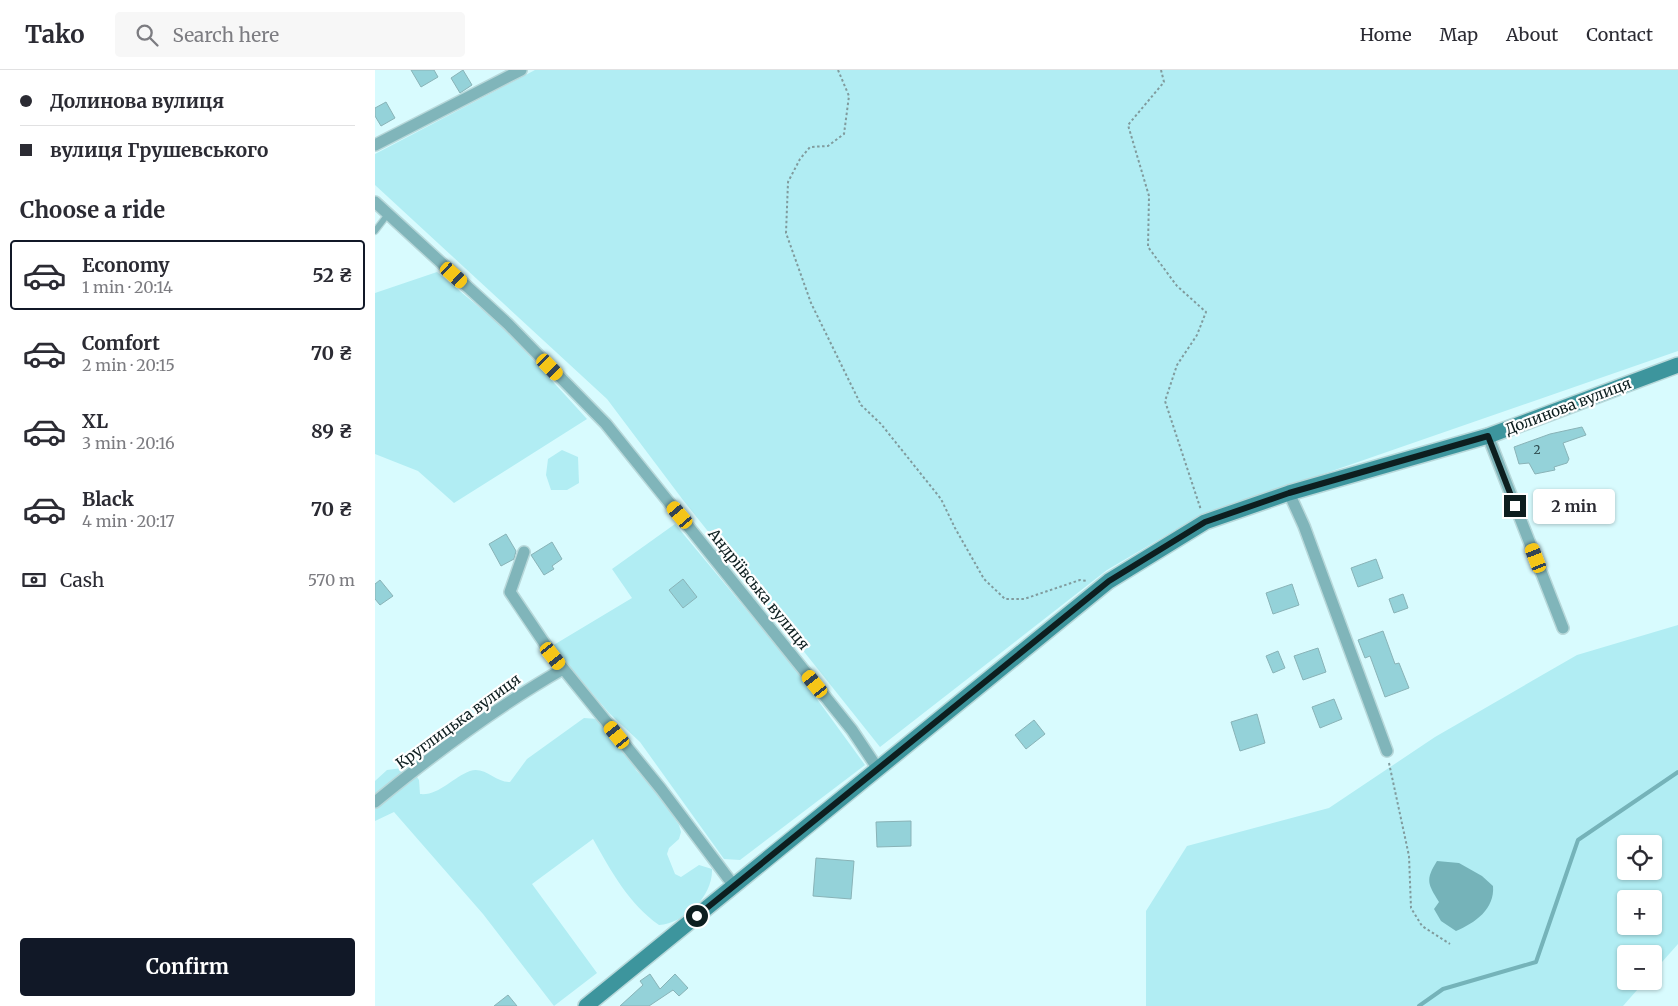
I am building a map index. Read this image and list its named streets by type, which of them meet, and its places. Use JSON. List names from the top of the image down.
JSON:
{
  "streets": {
    "street": ["Долинова вулиця", "Андріївська вулиця", "Круглицька вулиця"]
  },
  "crossings": [
    ["Долинова вулиця", "Андріївська вулиця"]
  ],
  "house_numbers": ["2"],
  "page": {
    "header": "Tako",
    "search": "Search here",
    "nav": [
      "Home",
      "Map",
      "About",
      "Contact"
    ],
    "banner": ["Долинова вулиця", "вулиця Грушевського"],
    "heading": "Choose a ride",
    "list": [
      {
        "name": "Economy",
        "note": "1 min · 20:14",
        "value": "52 ₴"
      },
      {
        "name": "Comfort",
        "note": "2 min · 20:15",
        "value": "70 ₴"
      },
      {
        "name": "XL",
        "note": "3 min · 20:16",
        "value": "89 ₴"
      },
      {
        "name": "Black",
        "note": "4 min · 20:17",
        "value": "70 ₴"
      }
    ],
    "bubble": "2 min",
    "pay": ["Cash", "570 m"],
    "map_buttons": ["+", "−"],
    "buttons": "Confirm"
  }
}
